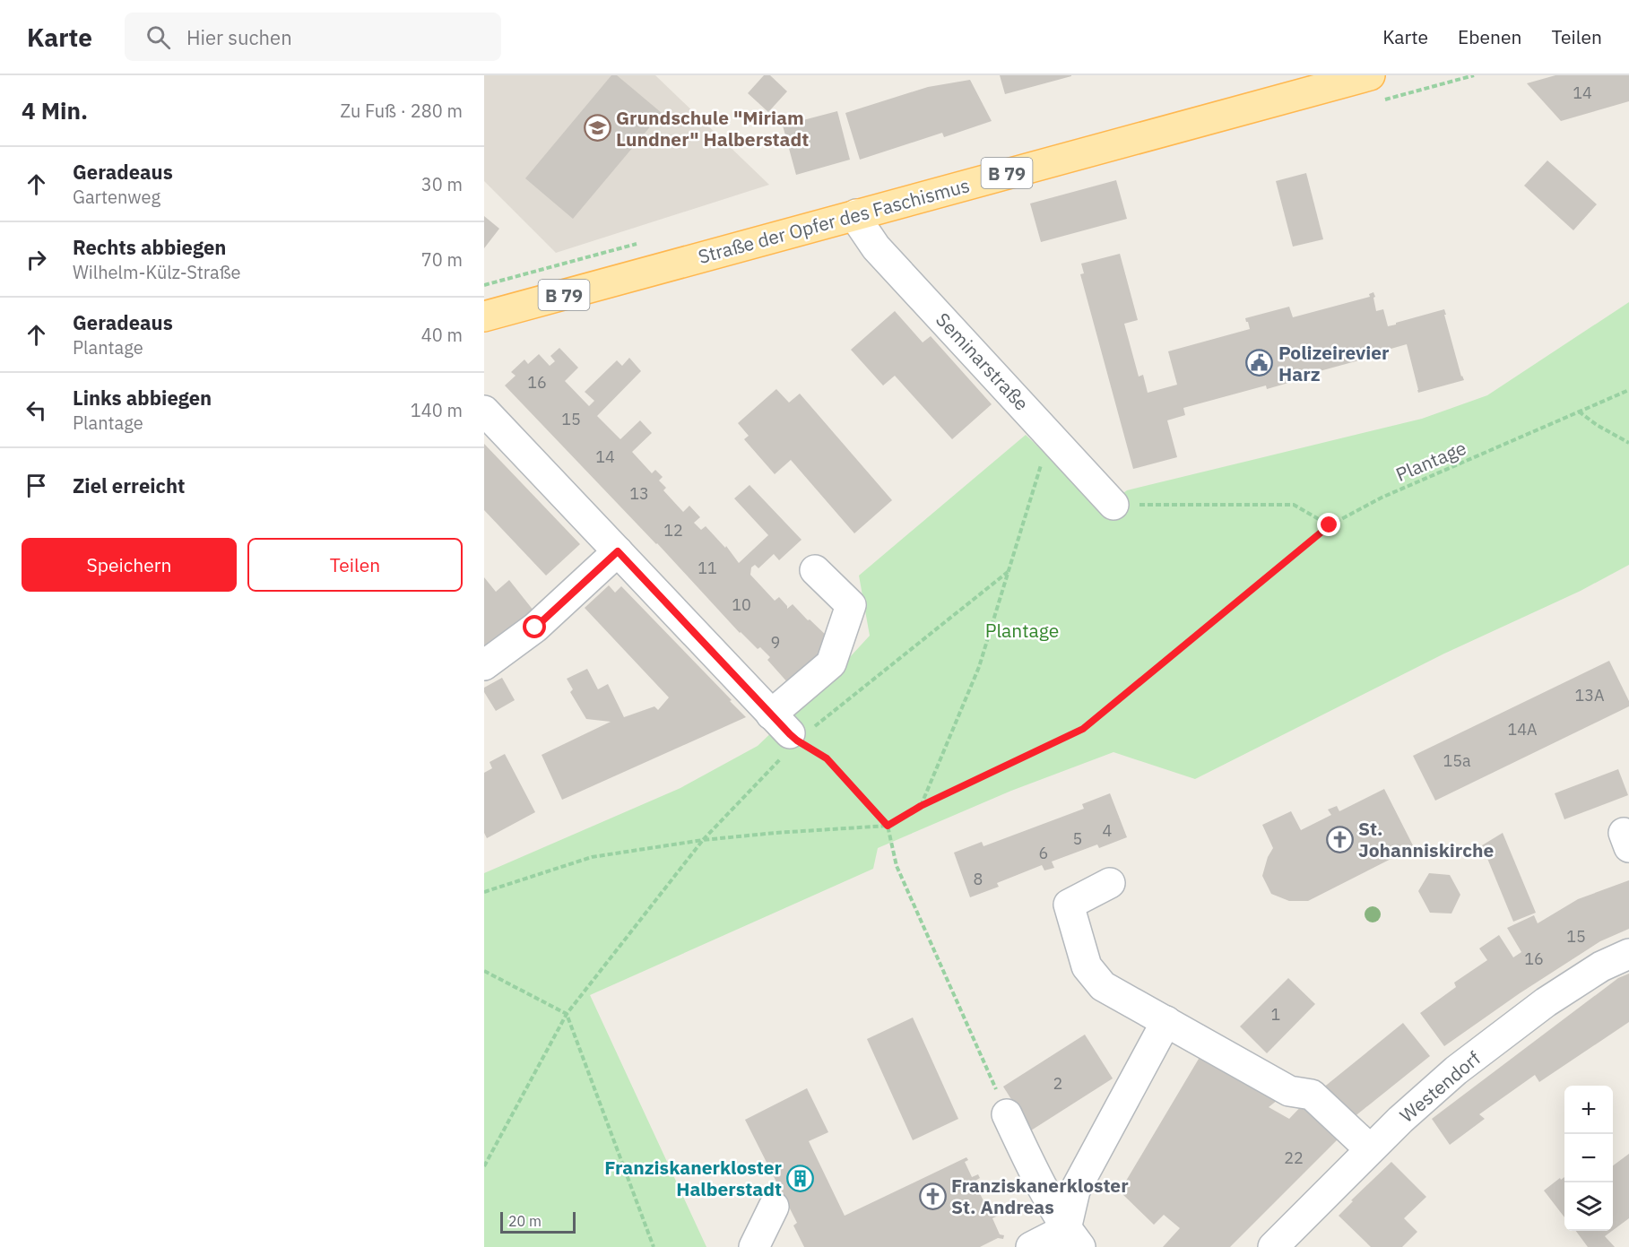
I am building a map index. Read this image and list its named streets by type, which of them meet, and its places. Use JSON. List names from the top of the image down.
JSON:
{
  "streets": {
    "main road": ["B 79", "Straße der Opfer des Faschismus"],
    "street": ["Seminarstraße", "Westendorf"],
    "path": ["Plantage"]
  },
  "crossings": [
    ["Straße der Opfer des Faschismus", "Seminarstraße"]
  ],
  "parks": ["Plantage"],
  "places": {
    "school or university": ["Grundschule \"Miriam Lundner\" Halberstadt"],
    "public building": ["Polizeirevier Harz"],
    "church": ["St. Johanniskirche", "Franziskanerkloster St. Andreas"],
    "building": ["Franziskanerkloster Halberstadt"]
  },
  "house_numbers": [
    "14",
    "16",
    "15",
    "14",
    "13",
    "12",
    "11",
    "10",
    "9",
    "13A",
    "14A",
    "15a",
    "4",
    "5",
    "6",
    "8",
    "15",
    "16",
    "1",
    "2",
    "22"
  ],
  "scale_bar": "20 m",
  "page": {
    "header": "Karte",
    "search": "Hier suchen",
    "nav": ["Karte", "Ebenen", "Teilen"],
    "heading": ["4 Min.", "Zu Fuß · 280 m"],
    "list": [
      ["Geradeaus", "Gartenweg", "30 m"],
      ["Rechts abbiegen", "Wilhelm-Külz-Straße", "70 m"],
      ["Geradeaus", "Plantage", "40 m"],
      ["Links abbiegen", "Plantage", "140 m"],
      "Ziel erreicht"
    ],
    "buttons": ["Speichern", "Teilen"],
    "map_buttons": ["+", "−"],
    "scale": "20 m"
  }
}
